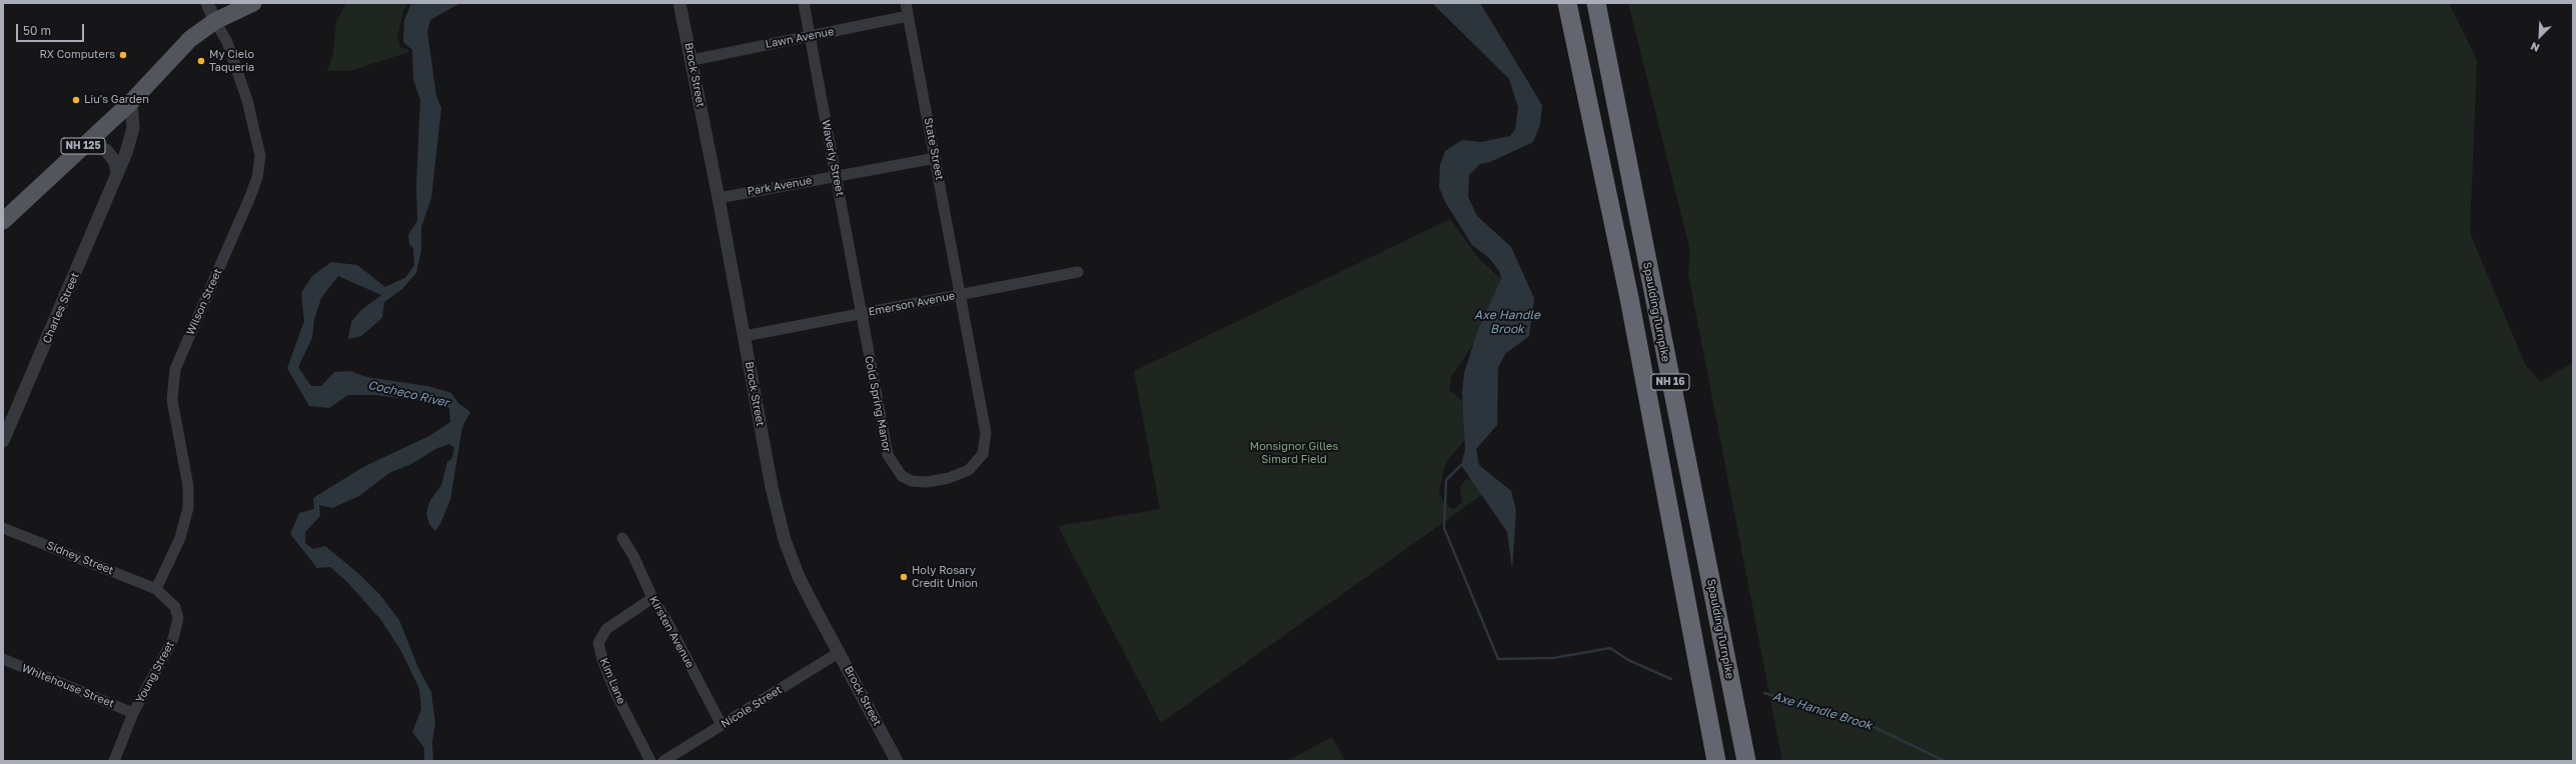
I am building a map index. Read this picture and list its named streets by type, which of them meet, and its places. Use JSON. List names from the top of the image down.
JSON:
{
  "streets": {
    "highway": ["Spaulding Turnpike", "NH 16"],
    "main road": ["NH 125"],
    "street": [
      "Lawn Avenue",
      "Brock Street",
      "State Street",
      "Waverly Street",
      "Park Avenue",
      "Wilson Street",
      "Emerson Avenue",
      "Charles Street",
      "Cold Spring Manor",
      "Sidney Street",
      "Kirsten Avenue",
      "Young Street",
      "Kim Lane",
      "Whitehouse Street",
      "Nicole Street"
    ]
  },
  "crossings": [
    ["Lawn Avenue", "Brock Street"],
    ["Lawn Avenue", "State Street"],
    ["Lawn Avenue", "Waverly Street"],
    ["Brock Street", "Park Avenue"],
    ["Brock Street", "Emerson Avenue"],
    ["Brock Street", "Nicole Street"],
    ["NH 125", "Wilson Street"],
    ["NH 125", "Charles Street"],
    ["State Street", "Park Avenue"],
    ["State Street", "Emerson Avenue"],
    ["State Street", "Cold Spring Manor"],
    ["Waverly Street", "Park Avenue"],
    ["Waverly Street", "Emerson Avenue"],
    ["Waverly Street", "Cold Spring Manor"],
    ["Wilson Street", "Sidney Street"],
    ["Wilson Street", "Young Street"],
    ["Emerson Avenue", "Cold Spring Manor"],
    ["Sidney Street", "Young Street"],
    ["Kirsten Avenue", "Kim Lane"],
    ["Kirsten Avenue", "Nicole Street"],
    ["Young Street", "Whitehouse Street"]
  ],
  "water": ["Axe Handle Brook", "Cocheco River"],
  "parks": ["Monsignor Gilles Simard Field"],
  "places": [
    "RX Computers",
    "My Cielo Taqueria",
    "Liu's Garden",
    "Holy Rosary Credit Union"
  ],
  "scale_bar": "50 m",
  "north": "bottom left"
}
